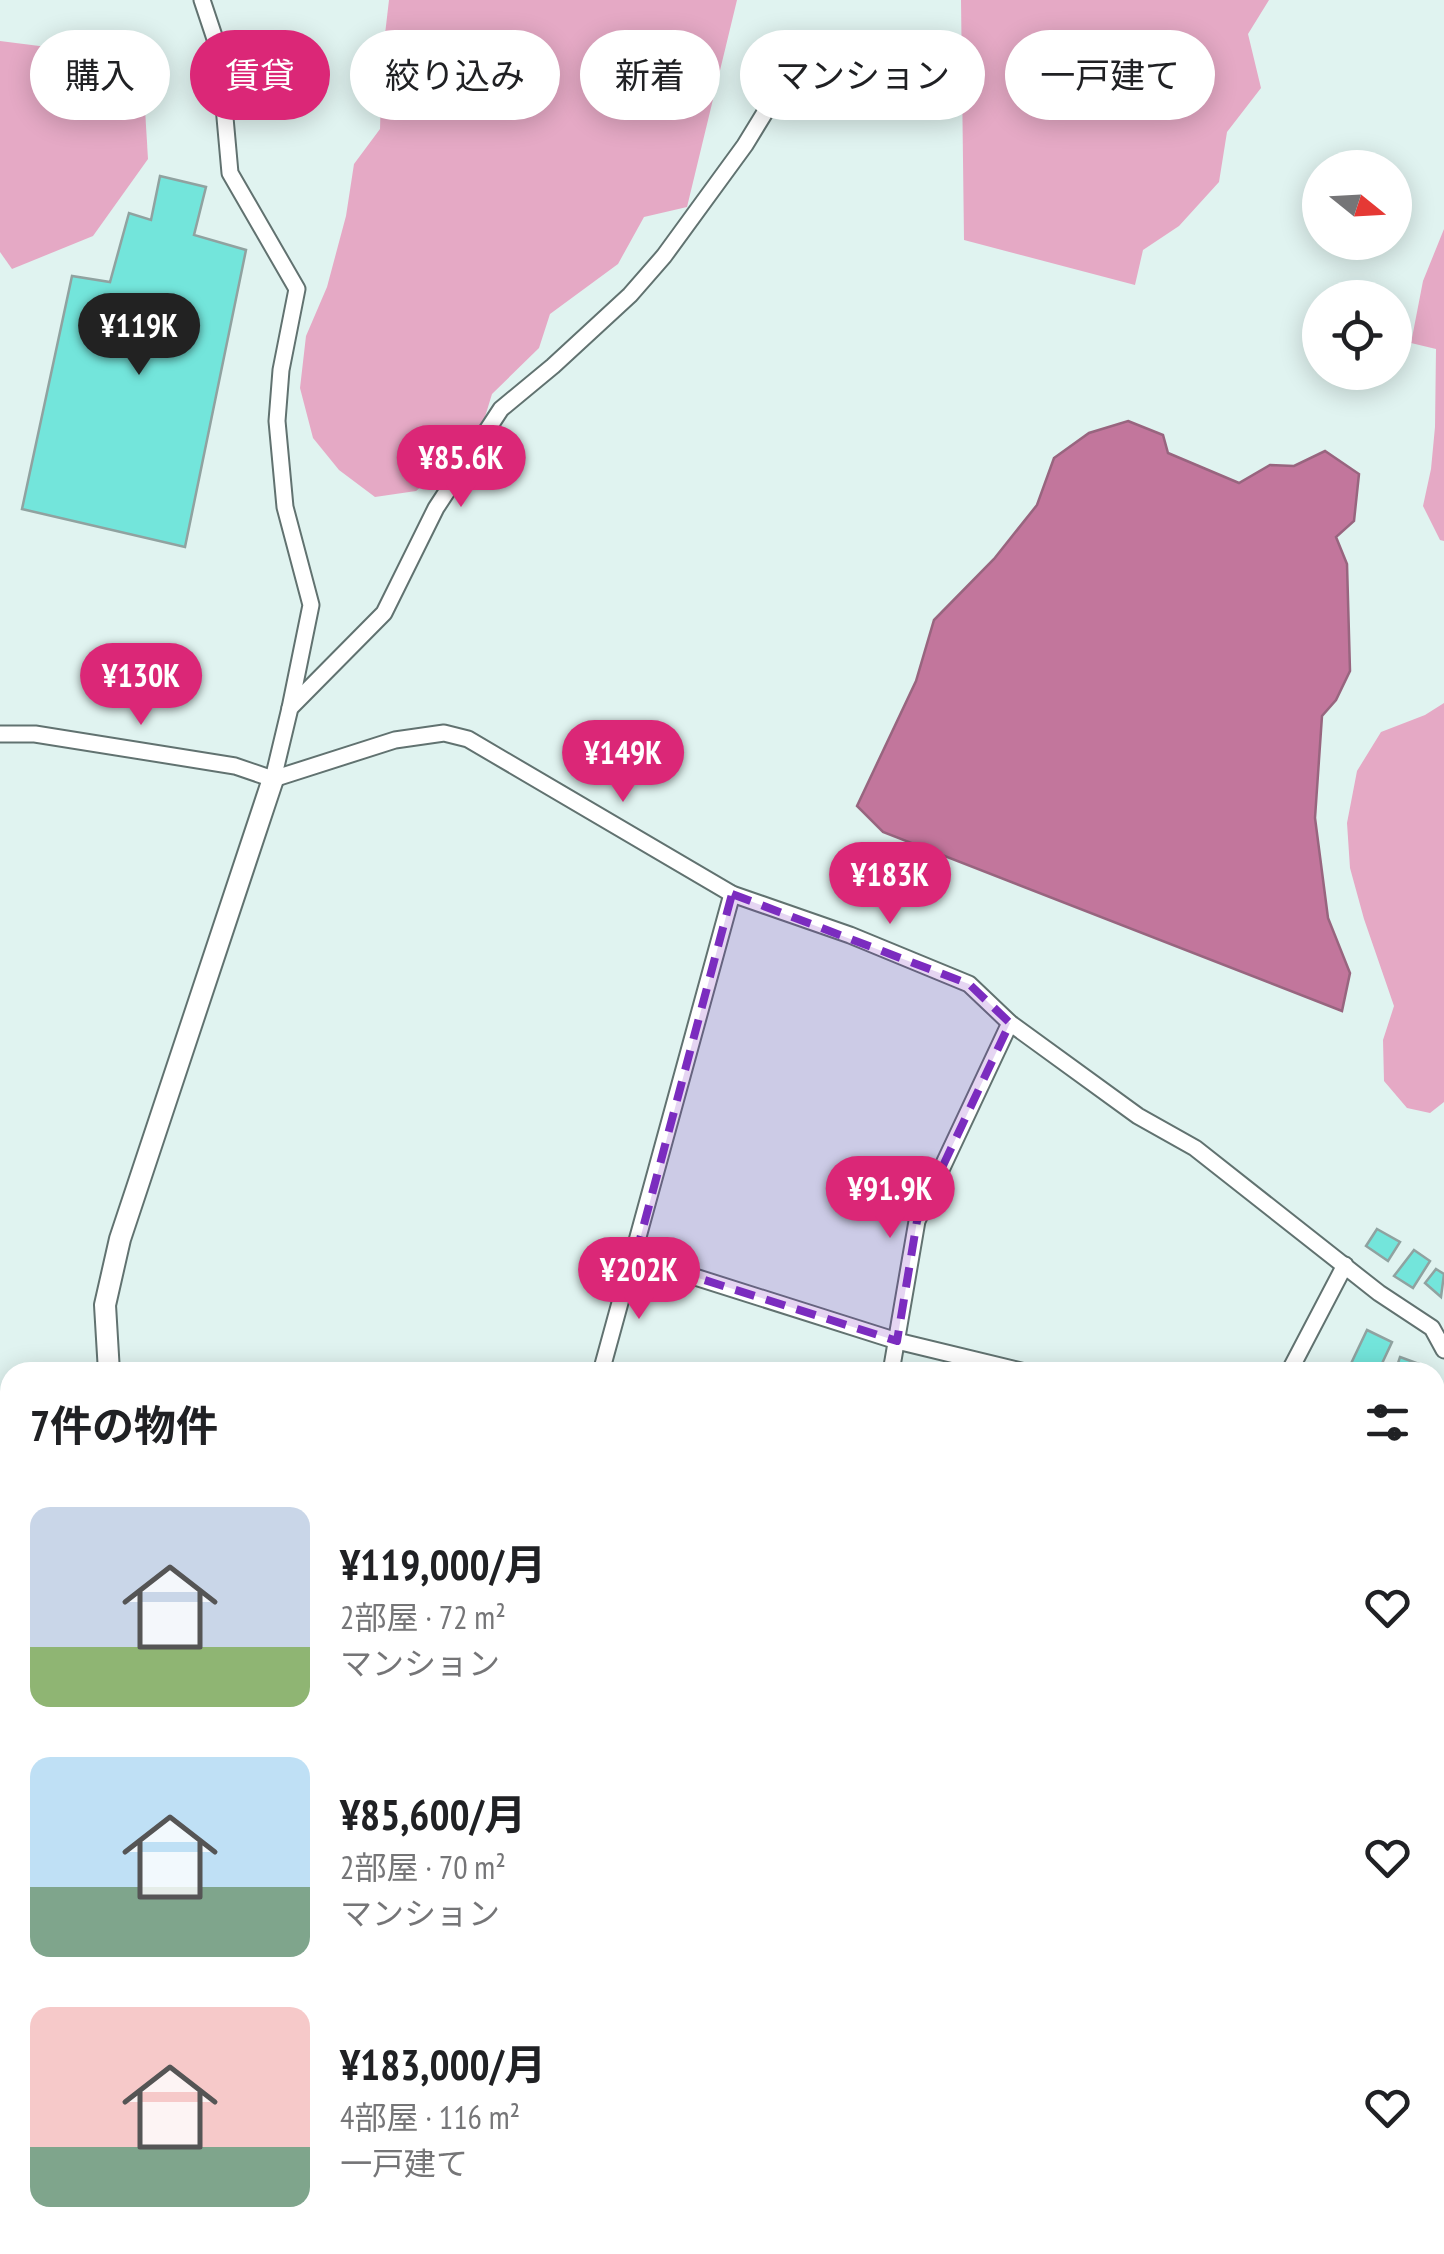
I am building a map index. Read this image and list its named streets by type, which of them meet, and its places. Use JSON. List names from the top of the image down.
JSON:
{
  "north": "right",
  "page": {
    "chip": [
      "購入",
      "賃貸",
      "絞り込み",
      "新着",
      "マンション",
      "一戸建て"
    ],
    "price": [
      "¥119K",
      "¥85.6K",
      "¥130K",
      "¥149K",
      "¥183K",
      "¥91.9K",
      "¥202K"
    ],
    "heading": "7件の物件",
    "list": [
      {
        "name": "¥119,000/月",
        "note": "2部屋 · 72 m² · マンション"
      },
      {
        "name": "¥85,600/月",
        "note": "2部屋 · 70 m² · マンション"
      },
      {
        "name": "¥183,000/月",
        "note": "4部屋 · 116 m² · 一戸建て"
      }
    ]
  }
}
